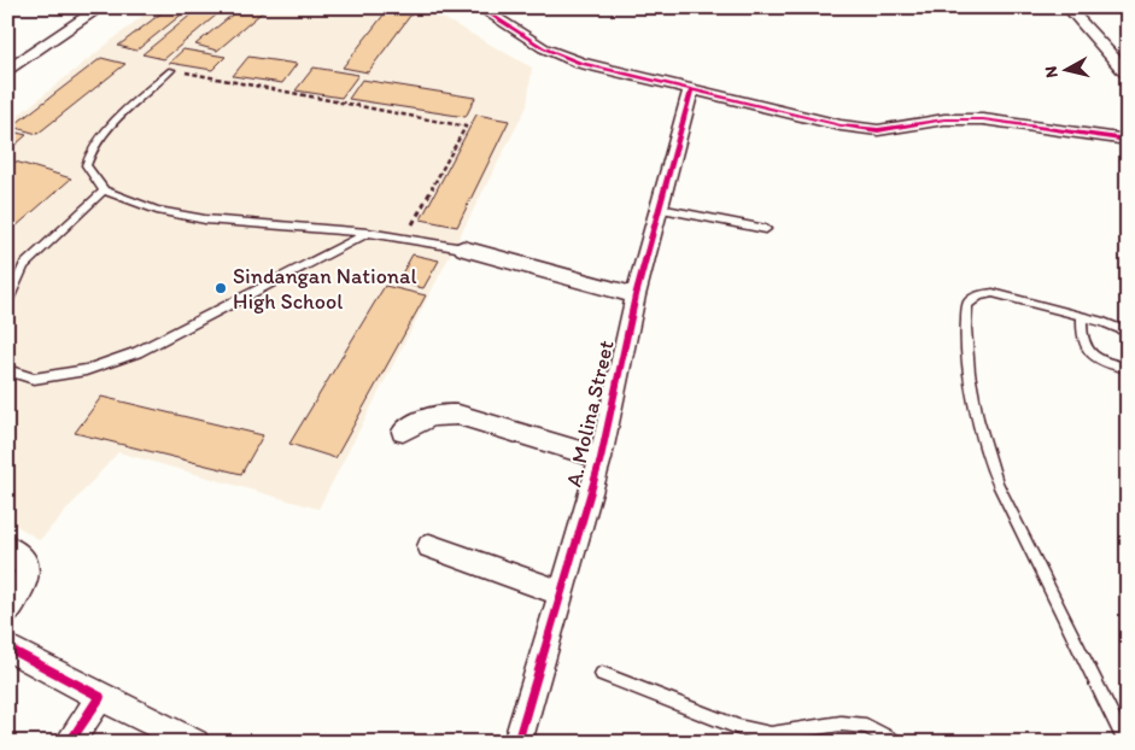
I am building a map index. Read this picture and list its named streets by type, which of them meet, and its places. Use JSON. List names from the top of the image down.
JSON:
{
  "streets": {
    "street": ["A. Molina Street"]
  },
  "places": ["Sindangan National High School"],
  "north": "left"
}
